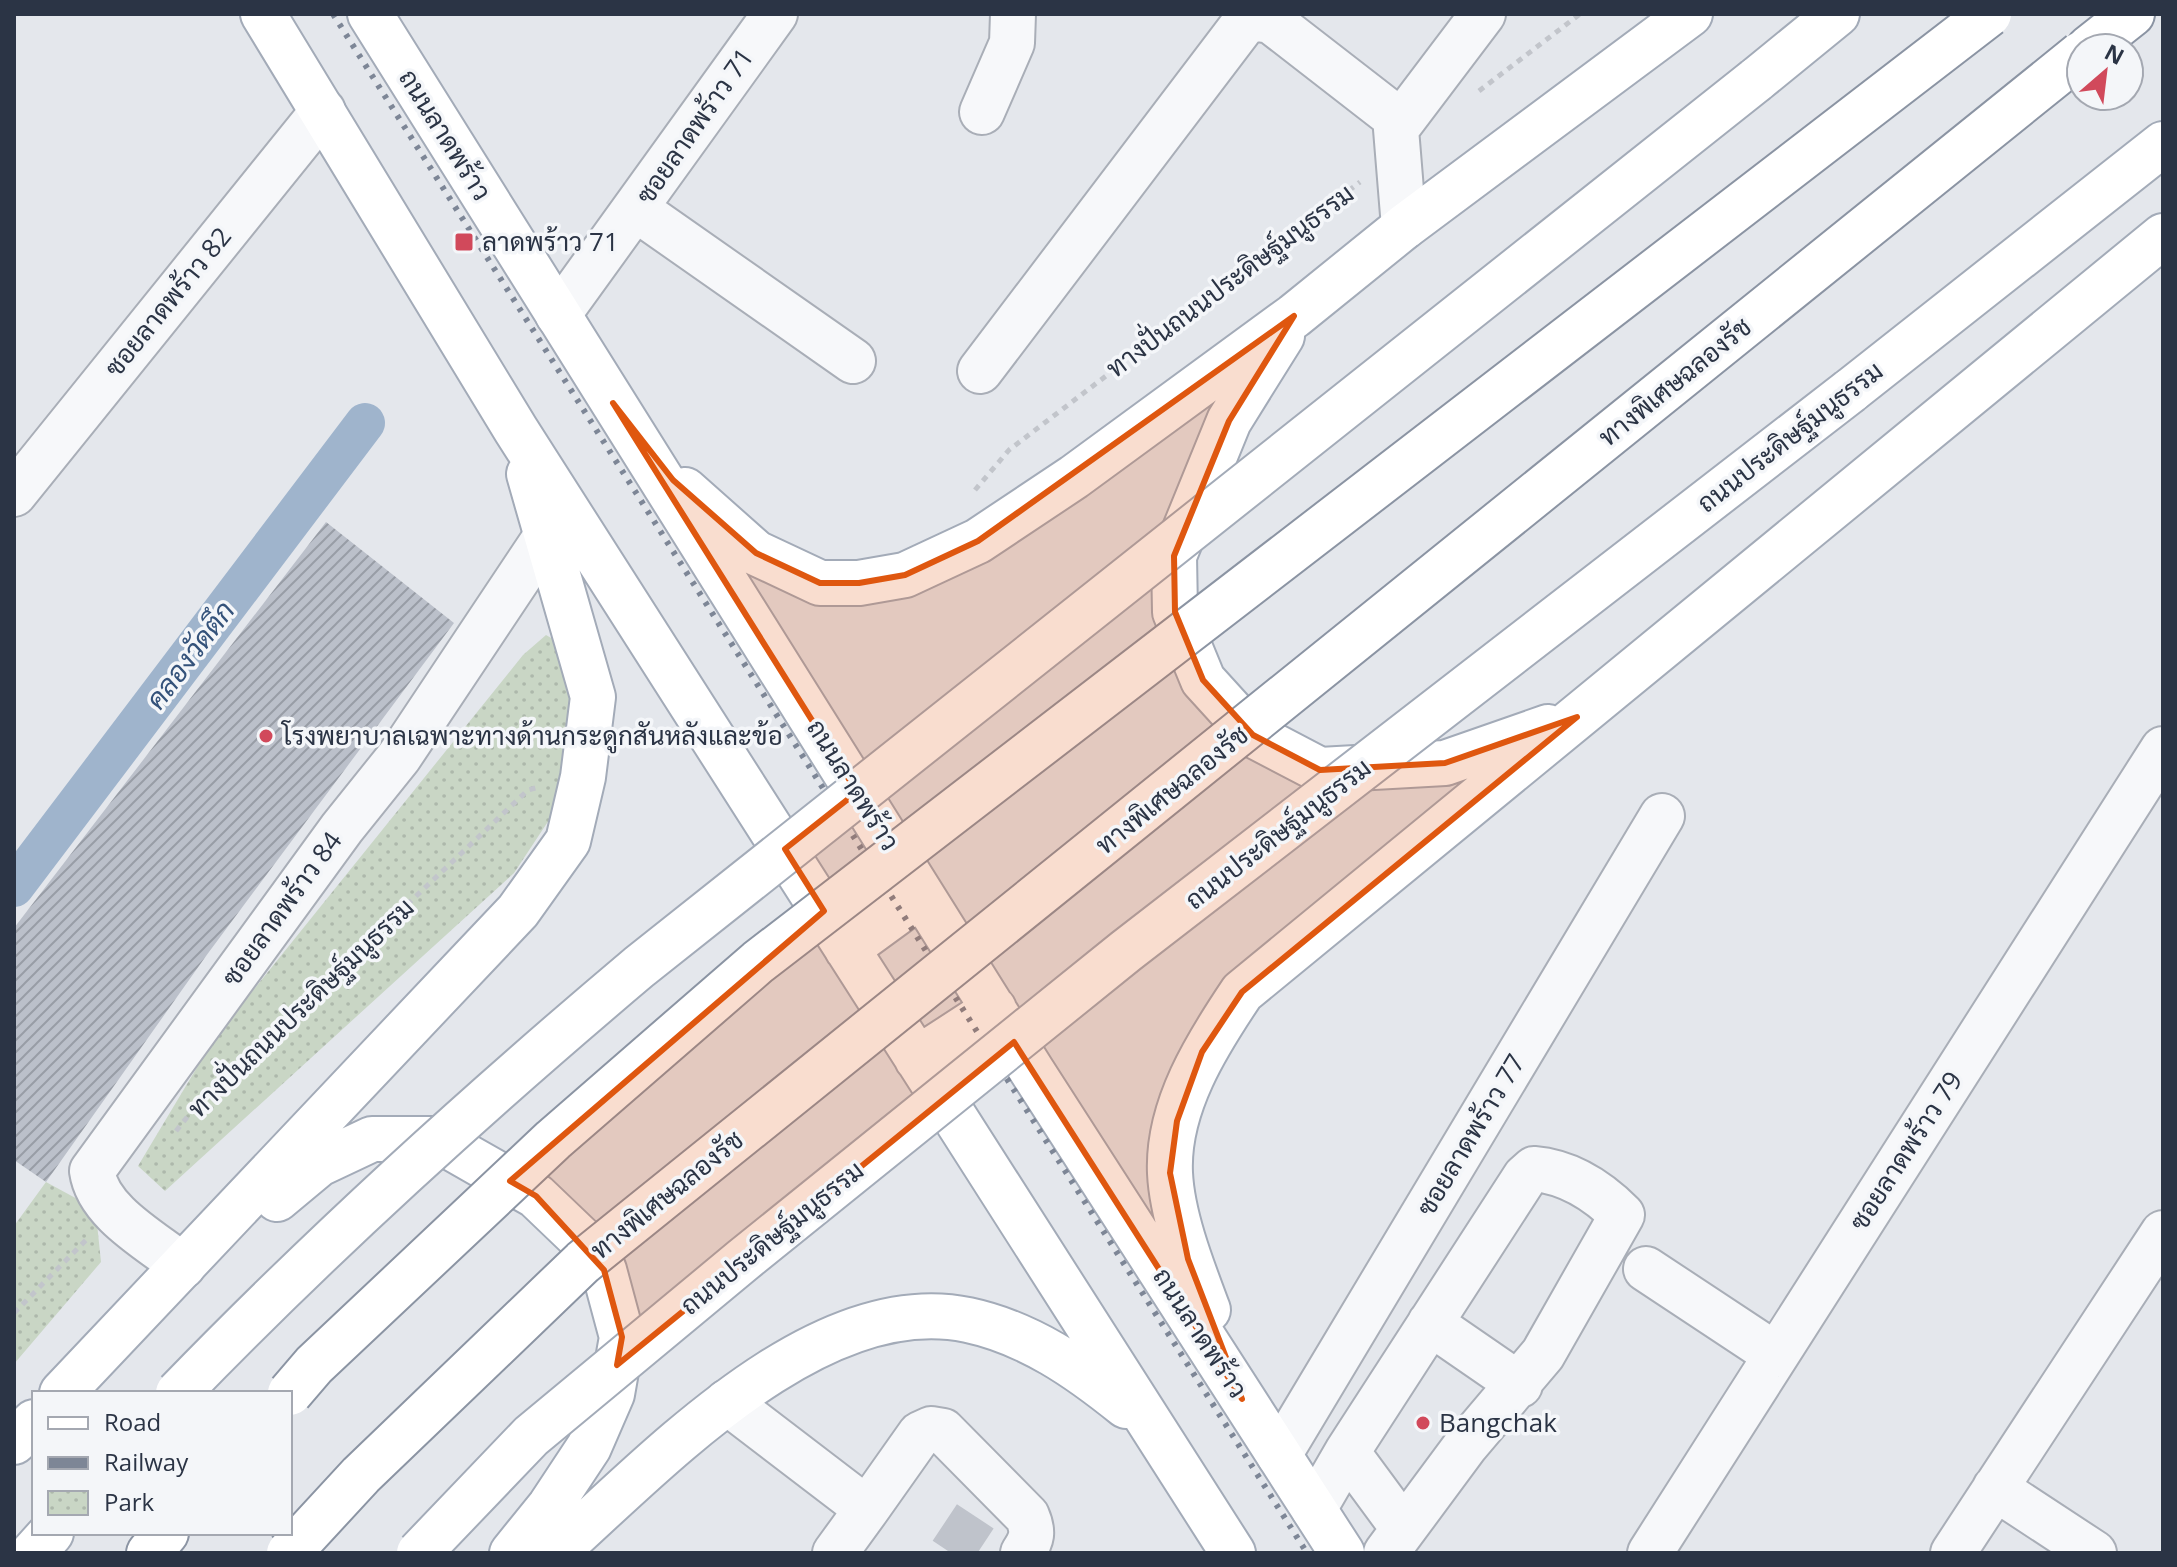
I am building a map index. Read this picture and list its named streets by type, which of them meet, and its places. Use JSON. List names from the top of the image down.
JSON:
{
  "streets": {
    "main road": ["ถนนลาดพร้าว", "ทางพิเศษฉลองรัช", "ถนนประดิษฐ์มนูธรรม"],
    "street": [
      "ซอยลาดพร้าว 71",
      "ซอยลาดพร้าว 82",
      "ซอยลาดพร้าว 84",
      "ซอยลาดพร้าว 77",
      "ซอยลาดพร้าว 79"
    ],
    "path": ["ทางปั่นถนนประดิษฐ์มนูธรรม"]
  },
  "crossings": [
    ["ซอยลาดพร้าว 71", "ถนนลาดพร้าว"],
    ["ถนนลาดพร้าว", "ซอยลาดพร้าว 77"]
  ],
  "water": ["คลองวัดตึก"],
  "places": {
    "transit": ["ลาดพร้าว 71"],
    "other": ["โรงพยาบาลเฉพาะทางด้านกระดูกสันหลังและข้อ", "Bangchak"]
  },
  "legend": ["Road", "Railway", "Park"],
  "north": "top right"
}
